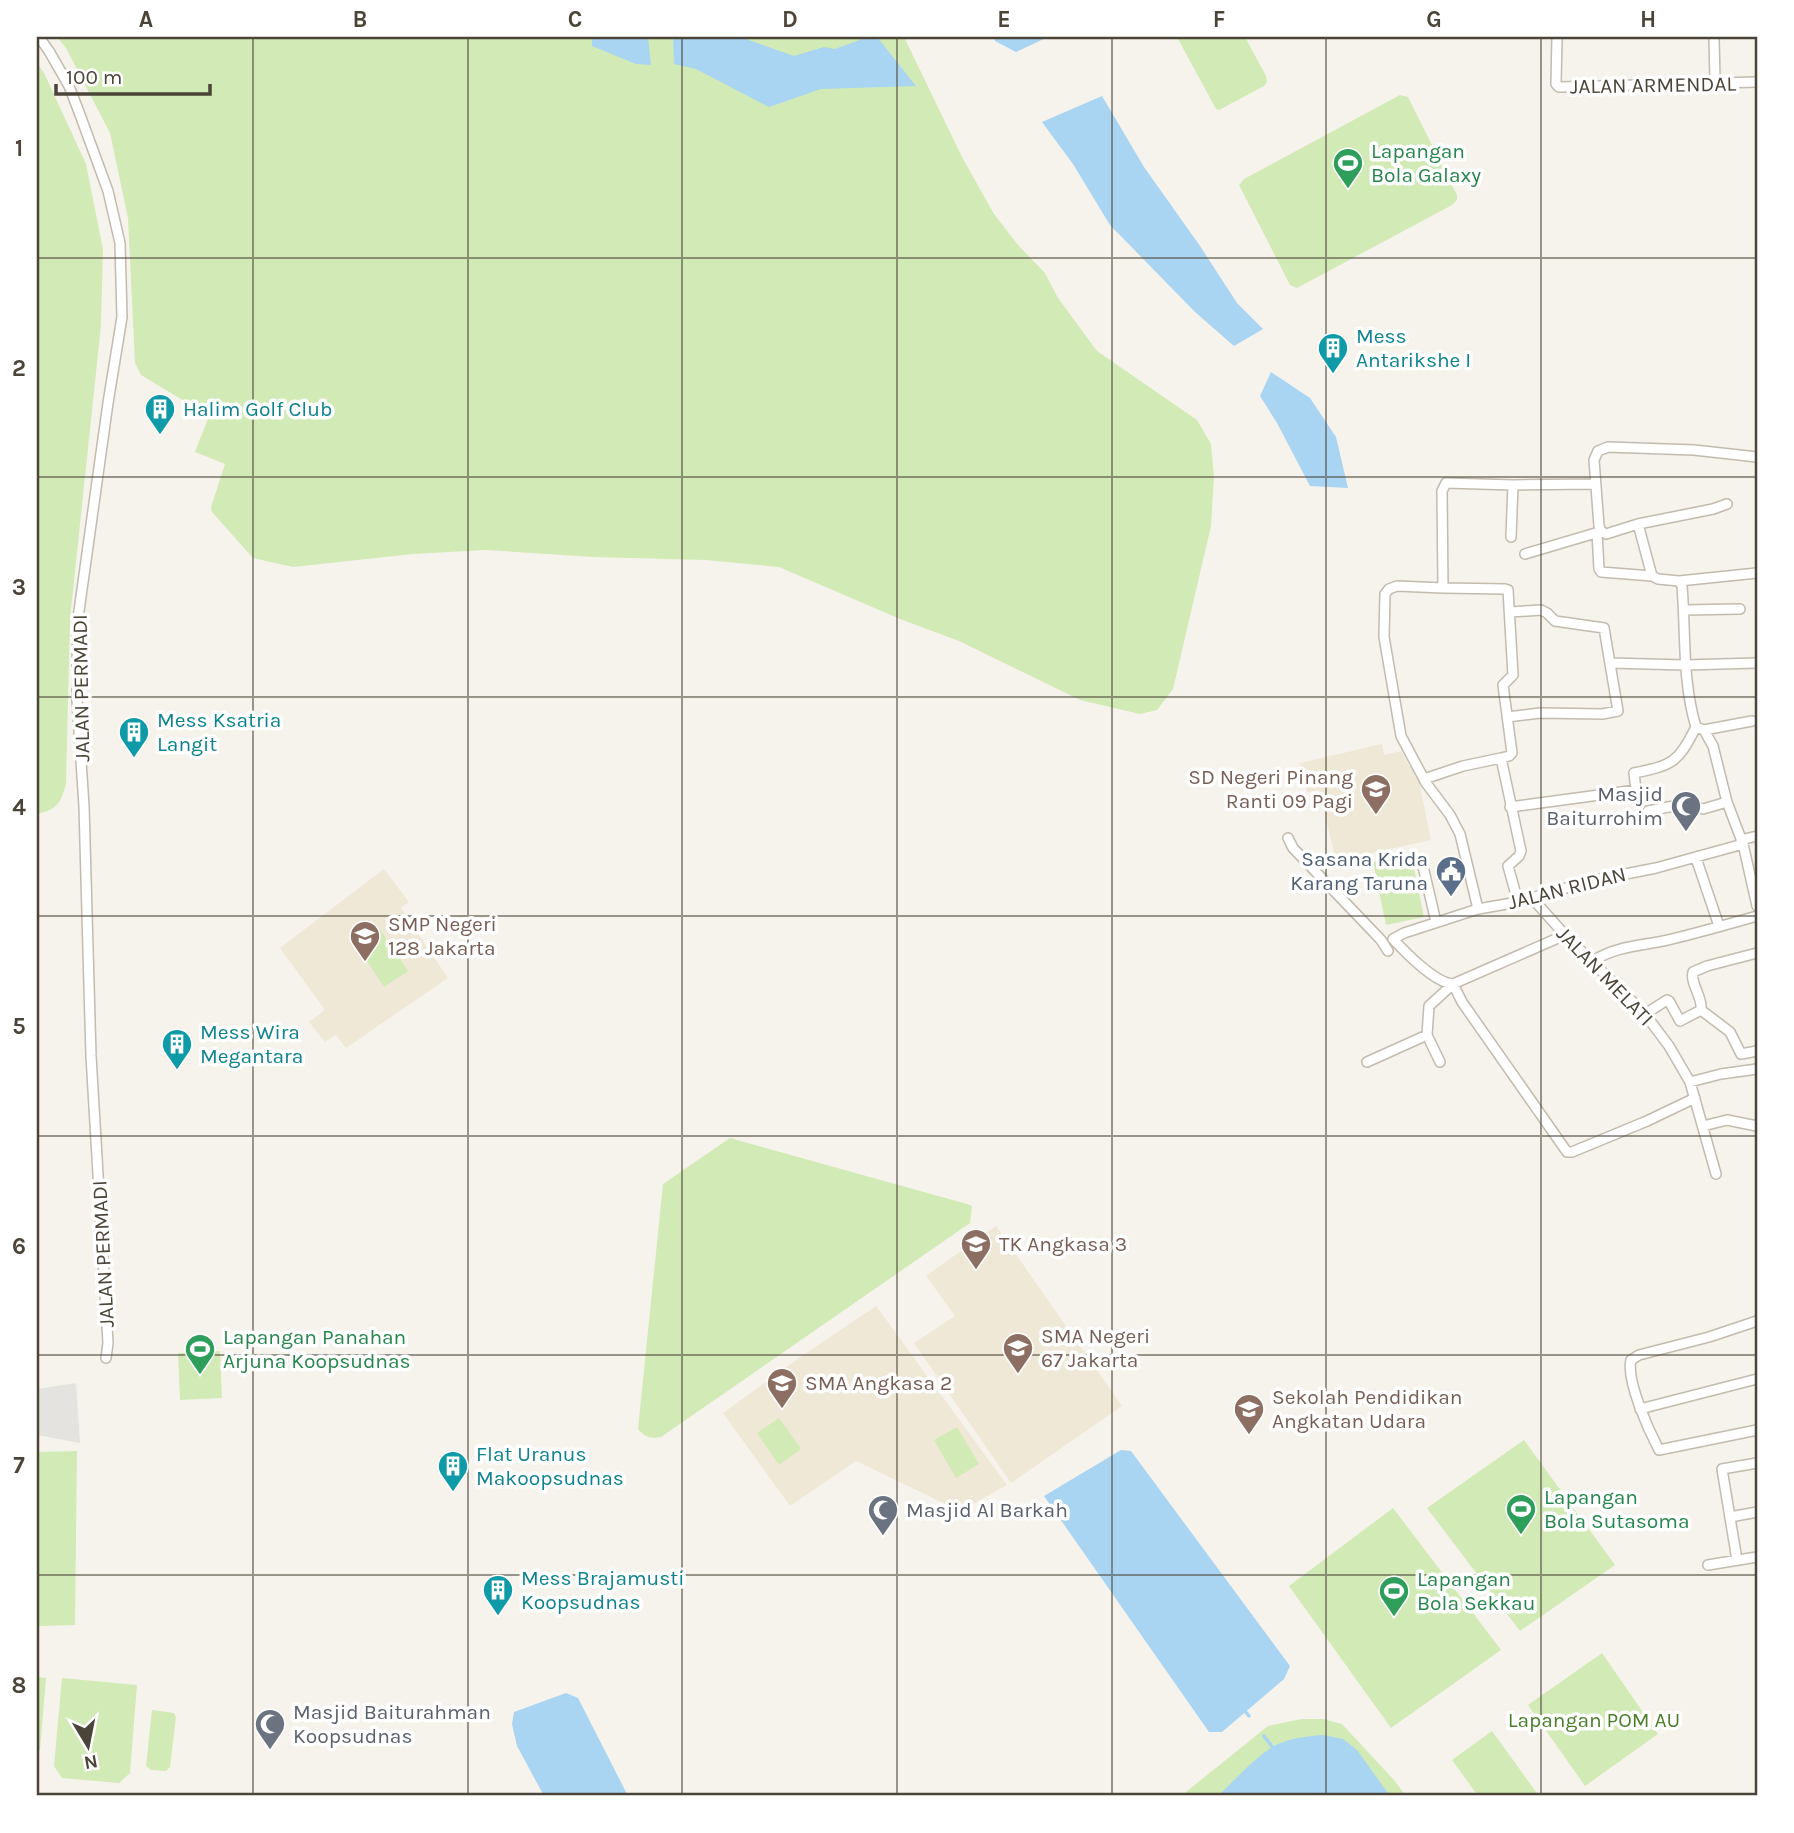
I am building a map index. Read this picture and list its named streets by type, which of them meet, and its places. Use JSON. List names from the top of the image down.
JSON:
{
  "streets": {
    "street": [
      "JALAN ARMENDAL",
      "JALAN PERMADI",
      "JALAN RIDAN",
      "JALAN MELATI"
    ]
  },
  "crossings": [
    ["JALAN RIDAN", "JALAN MELATI"]
  ],
  "parks": ["Lapangan POM AU"],
  "places": {
    "sports": [
      "Lapangan Bola Galaxy",
      "Lapangan Panahan Arjuna Koopsudnas",
      "Lapangan Bola Sutasoma",
      "Lapangan Bola Sekkau"
    ],
    "building": [
      "Mess Antarikshe I",
      "Halim Golf Club",
      "Mess Ksatria Langit",
      "Mess Wira Megantara",
      "Flat Uranus Makoopsudnas",
      "Mess Brajamusti Koopsudnas"
    ],
    "school or university": [
      "SD Negeri Pinang Ranti 09 Pagi",
      "SMP Negeri 128 Jakarta",
      "TK Angkasa 3",
      "SMA Negeri 67 Jakarta",
      "SMA Angkasa 2",
      "Sekolah Pendidikan Angkatan Udara"
    ],
    "mosque": ["Masjid Baiturrohim", "Masjid Al Barkah", "Masjid Baiturahman Koopsudnas"],
    "public building": ["Sasana Krida Karang Taruna"]
  },
  "scale_bar": "100 m",
  "north": "bottom",
  "grid": {
    "columns": [
      "A",
      "B",
      "C",
      "D",
      "E",
      "F",
      "G",
      "H"
    ],
    "rows": [
      "1",
      "2",
      "3",
      "4",
      "5",
      "6",
      "7",
      "8"
    ]
  }
}
